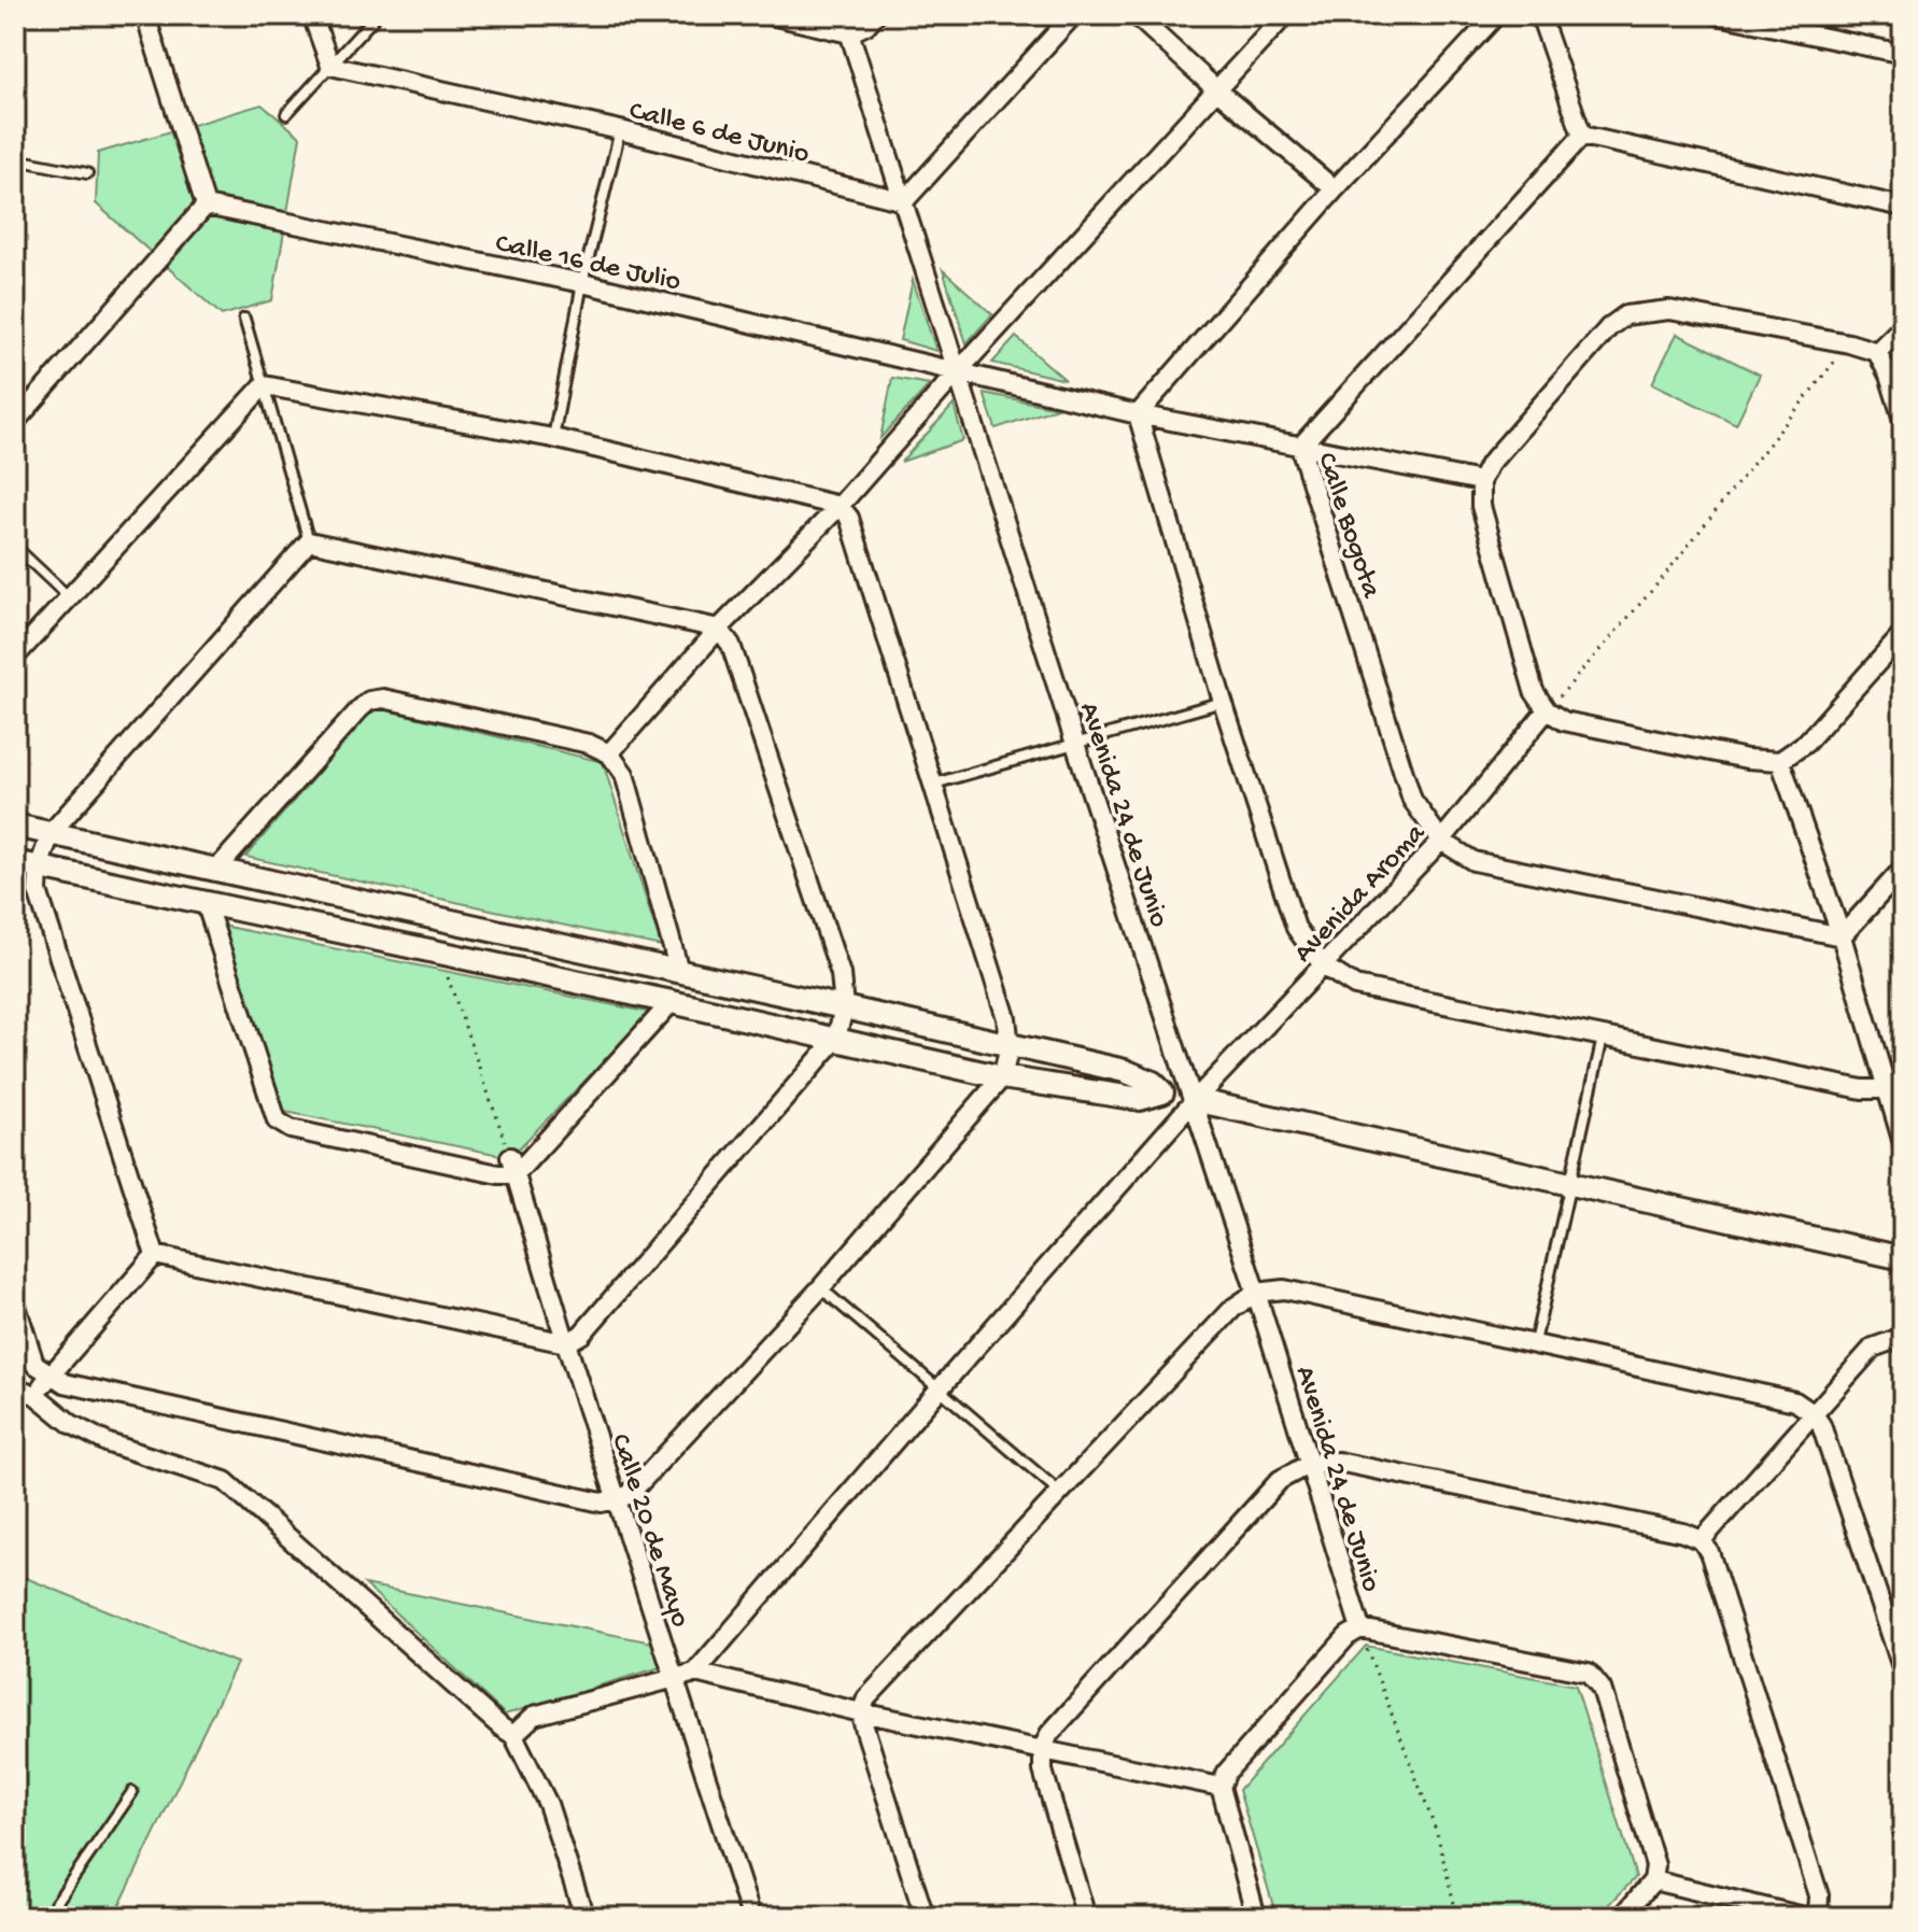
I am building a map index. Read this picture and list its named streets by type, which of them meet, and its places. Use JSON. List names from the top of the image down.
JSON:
{
  "streets": {
    "street": [
      "Calle 6 de Junio",
      "Calle 16 de Julio",
      "Calle Bogota",
      "Avenida 24 de Junio",
      "Avenida Aroma",
      "Calle 20 de Mayo"
    ]
  },
  "crossings": [
    ["Calle 6 de Junio", "Avenida 24 de Junio"],
    ["Calle 16 de Julio", "Calle Bogota"],
    ["Calle 16 de Julio", "Avenida 24 de Junio"],
    ["Calle Bogota", "Avenida Aroma"],
    ["Avenida 24 de Junio", "Avenida Aroma"]
  ]
}
